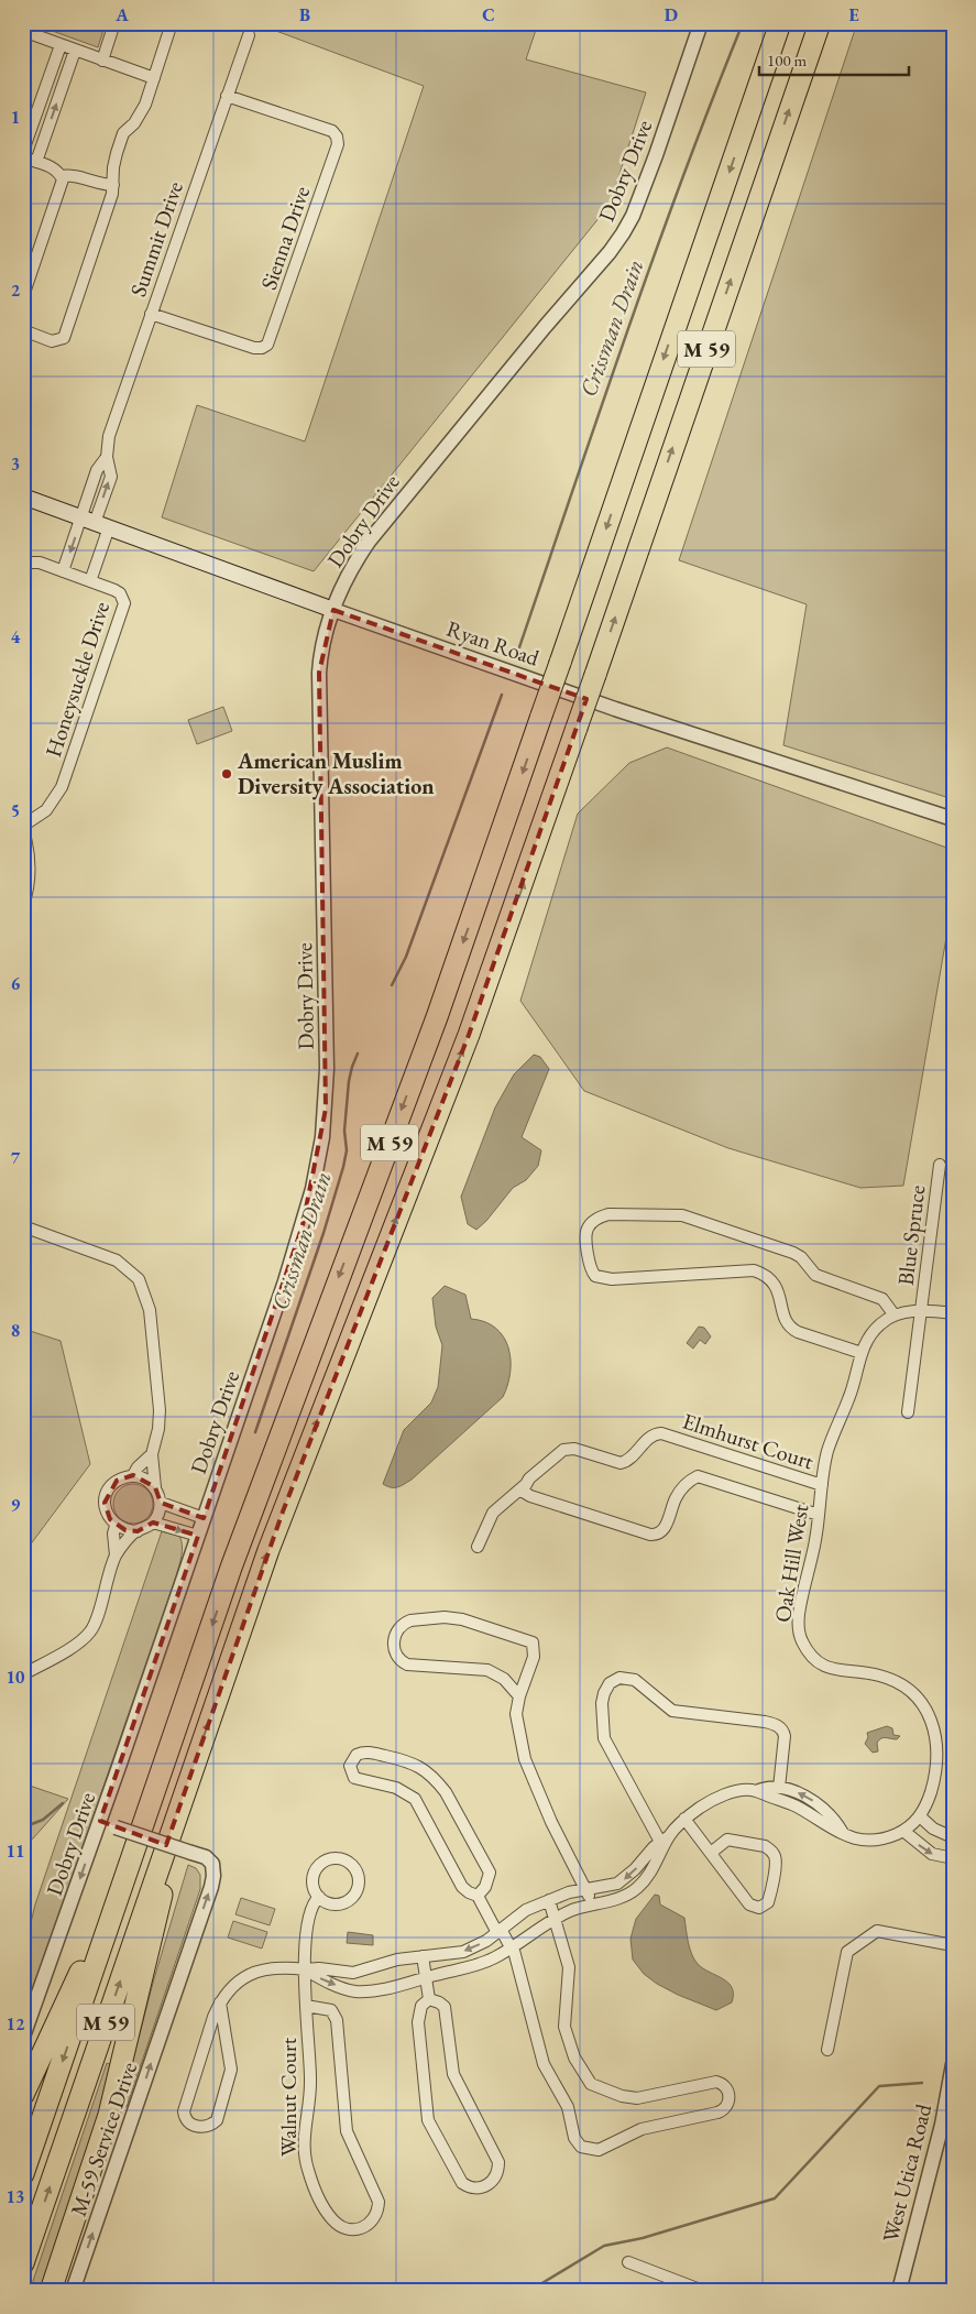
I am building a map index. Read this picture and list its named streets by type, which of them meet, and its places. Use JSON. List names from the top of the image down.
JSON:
{
  "streets": {
    "highway": ["M 59"],
    "main road": ["Ryan Road"],
    "street": [
      "Dobry Drive",
      "Sienna Drive",
      "Summit Drive",
      "Honeysuckle Drive",
      "Blue Spruce",
      "Elmhurst Court",
      "Oak Hill West",
      "Walnut Court",
      "M-59 Service Drive",
      "West Utica Road"
    ]
  },
  "crossings": [
    ["Dobry Drive", "Ryan Road"],
    ["Dobry Drive", "M-59 Service Drive"],
    ["Sienna Drive", "Summit Drive"],
    ["Summit Drive", "Ryan Road"],
    ["Summit Drive", "Honeysuckle Drive"],
    ["Ryan Road", "Honeysuckle Drive"],
    ["Elmhurst Court", "Oak Hill West"]
  ],
  "one_way": ["M-59 Service Drive"],
  "water": ["Crissman Drain"],
  "places": ["American Muslim Diversity Association"],
  "scale_bar": "100 m",
  "grid": {
    "columns": [
      "A",
      "B",
      "C",
      "D",
      "E"
    ],
    "rows": [
      "1",
      "2",
      "3",
      "4",
      "5",
      "6",
      "7",
      "8",
      "9",
      "10",
      "11",
      "12",
      "13"
    ]
  }
}
